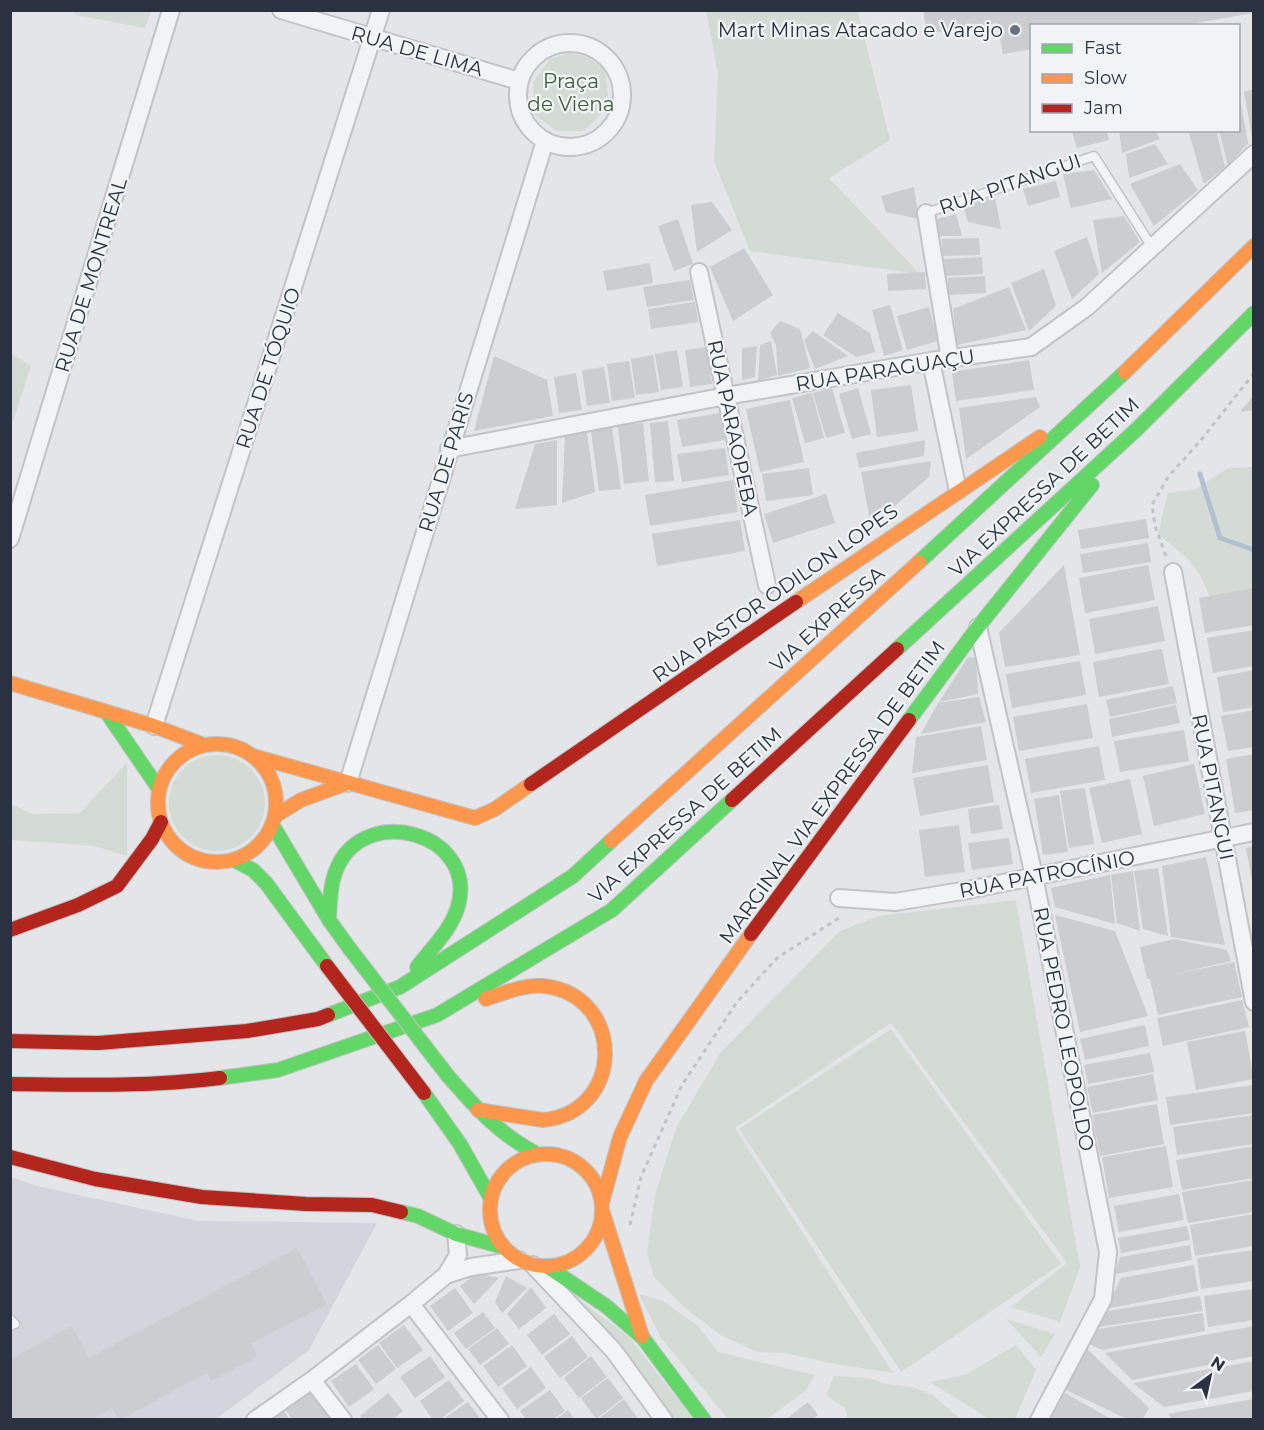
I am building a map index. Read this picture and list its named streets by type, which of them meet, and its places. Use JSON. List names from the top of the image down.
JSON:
{
  "streets": {
    "main road": [
      "VIA EXPRESSA DE BETIM",
      "RUA PASTOR ODILON LOPES",
      "VIA EXPRESSA",
      "MARGINAL VIA EXPRESSA DE BETIM"
    ],
    "street": [
      "RUA DE LIMA",
      "RUA PITANGUI",
      "RUA DE MONTREAL",
      "RUA DE TÓQUIO",
      "RUA PARAGUAÇU",
      "RUA PARAOPEBA",
      "RUA DE PARIS",
      "RUA PATROCÍNIO",
      "RUA PEDRO LEOPOLDO"
    ]
  },
  "crossings": [
    ["RUA DE LIMA", "RUA DE TÓQUIO"],
    ["RUA DE LIMA", "RUA DE PARIS"],
    ["RUA PITANGUI", "RUA PARAGUAÇU"],
    ["RUA PITANGUI", "RUA PATROCÍNIO"],
    ["RUA PARAGUAÇU", "RUA PARAOPEBA"],
    ["RUA PARAGUAÇU", "RUA DE PARIS"],
    ["RUA DE PARIS", "RUA PASTOR ODILON LOPES"],
    ["VIA EXPRESSA DE BETIM", "MARGINAL VIA EXPRESSA DE BETIM"],
    ["RUA PASTOR ODILON LOPES", "VIA EXPRESSA"],
    ["MARGINAL VIA EXPRESSA DE BETIM", "RUA PEDRO LEOPOLDO"],
    ["RUA PATROCÍNIO", "RUA PEDRO LEOPOLDO"]
  ],
  "parks": ["Praça de Viena"],
  "places": ["Mart Minas Atacado e Varejo"],
  "legend": ["Fast", "Slow", "Jam"],
  "north": "top right"
}
